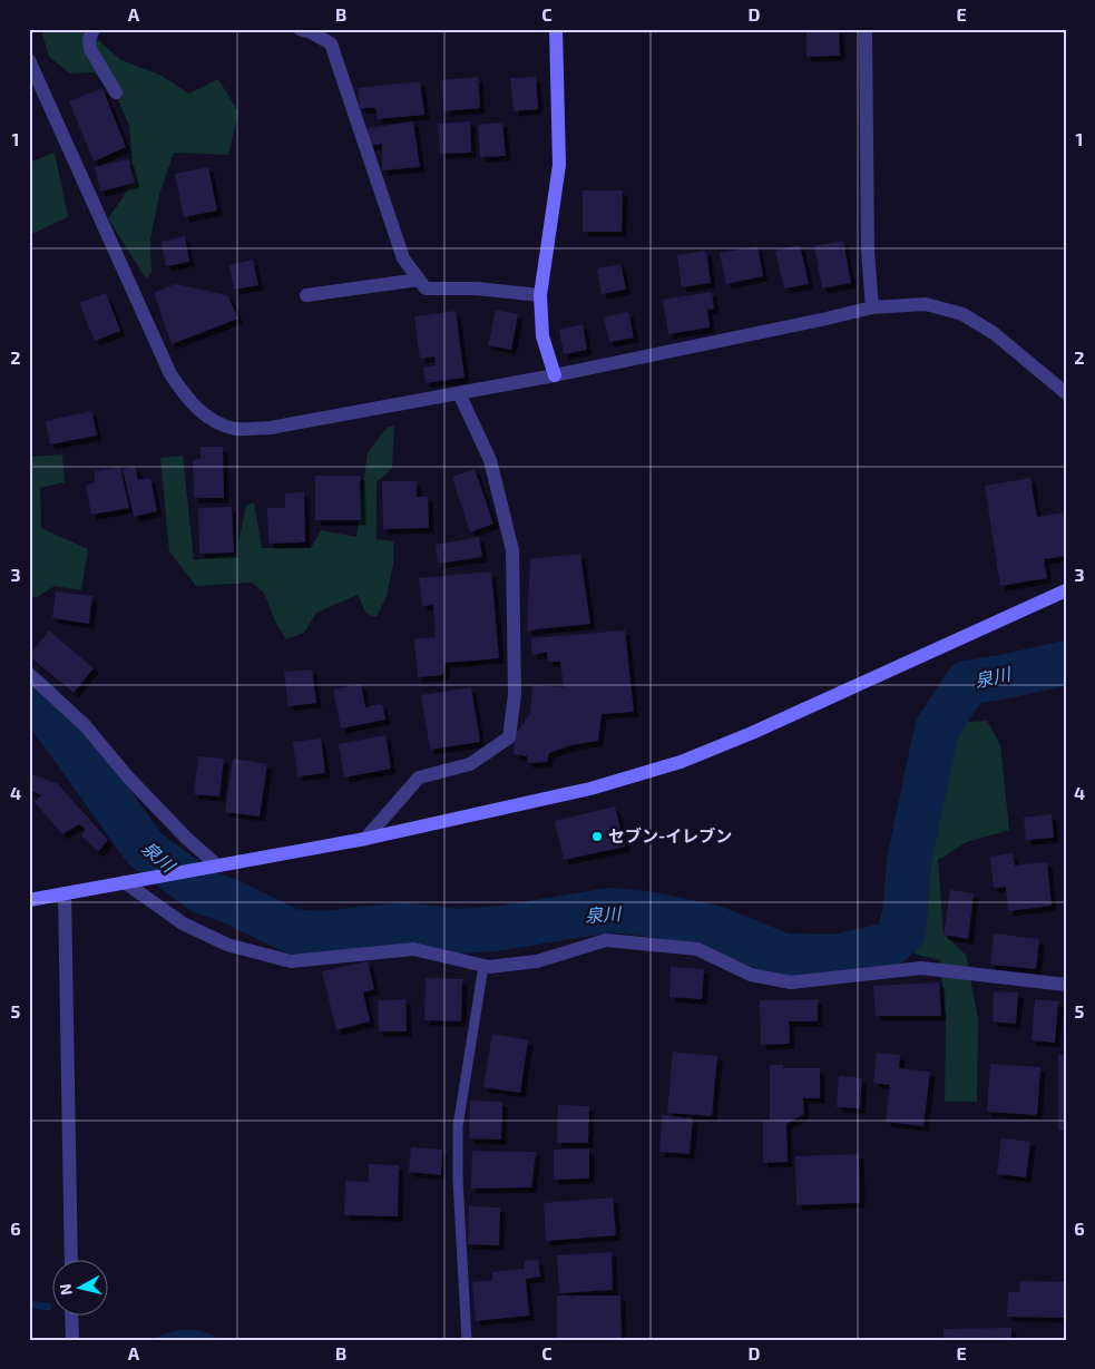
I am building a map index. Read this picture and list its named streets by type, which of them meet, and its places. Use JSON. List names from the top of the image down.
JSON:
{
  "water": ["泉川"],
  "places": ["セブン-イレブン"],
  "north": "left",
  "grid": {
    "columns": [
      "A",
      "B",
      "C",
      "D",
      "E"
    ],
    "rows": [
      "1",
      "2",
      "3",
      "4",
      "5",
      "6"
    ]
  }
}
